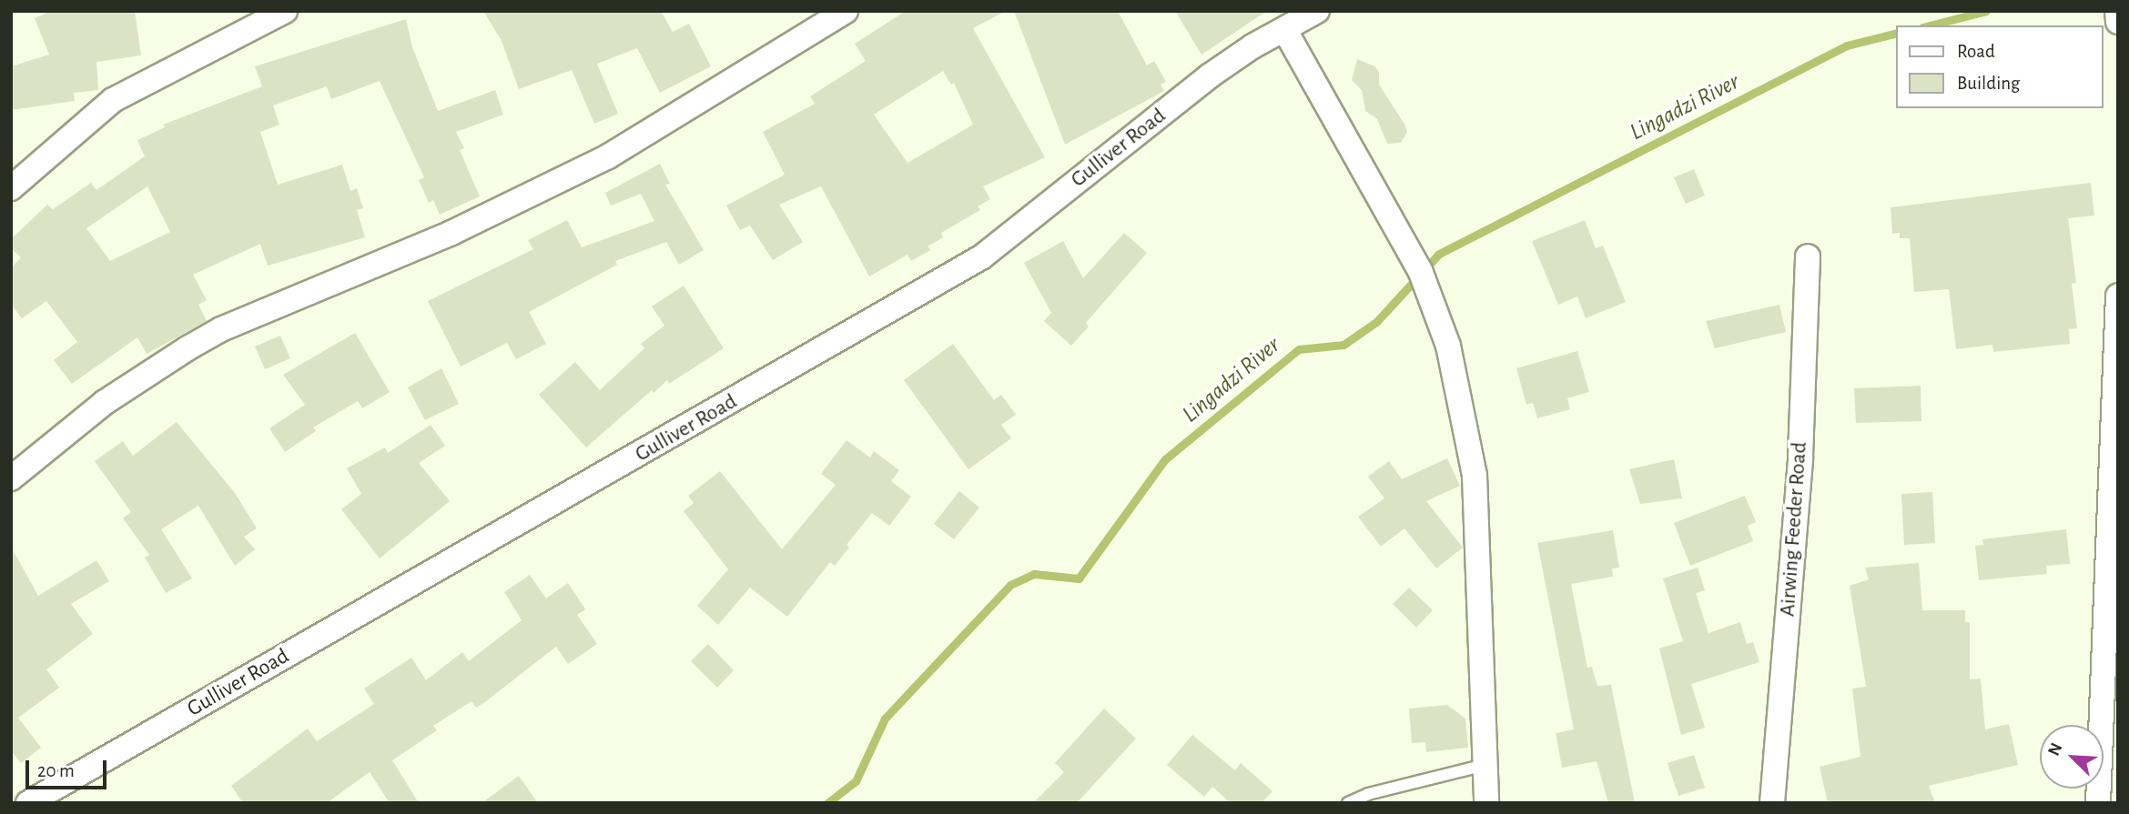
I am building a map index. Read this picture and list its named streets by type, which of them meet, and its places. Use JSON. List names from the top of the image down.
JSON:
{
  "streets": {
    "street": ["Gulliver Road", "Airwing Feeder Road"]
  },
  "water": ["Lingadzi River"],
  "legend": ["Road", "Building"],
  "scale_bar": "20 m",
  "north": "top left"
}
